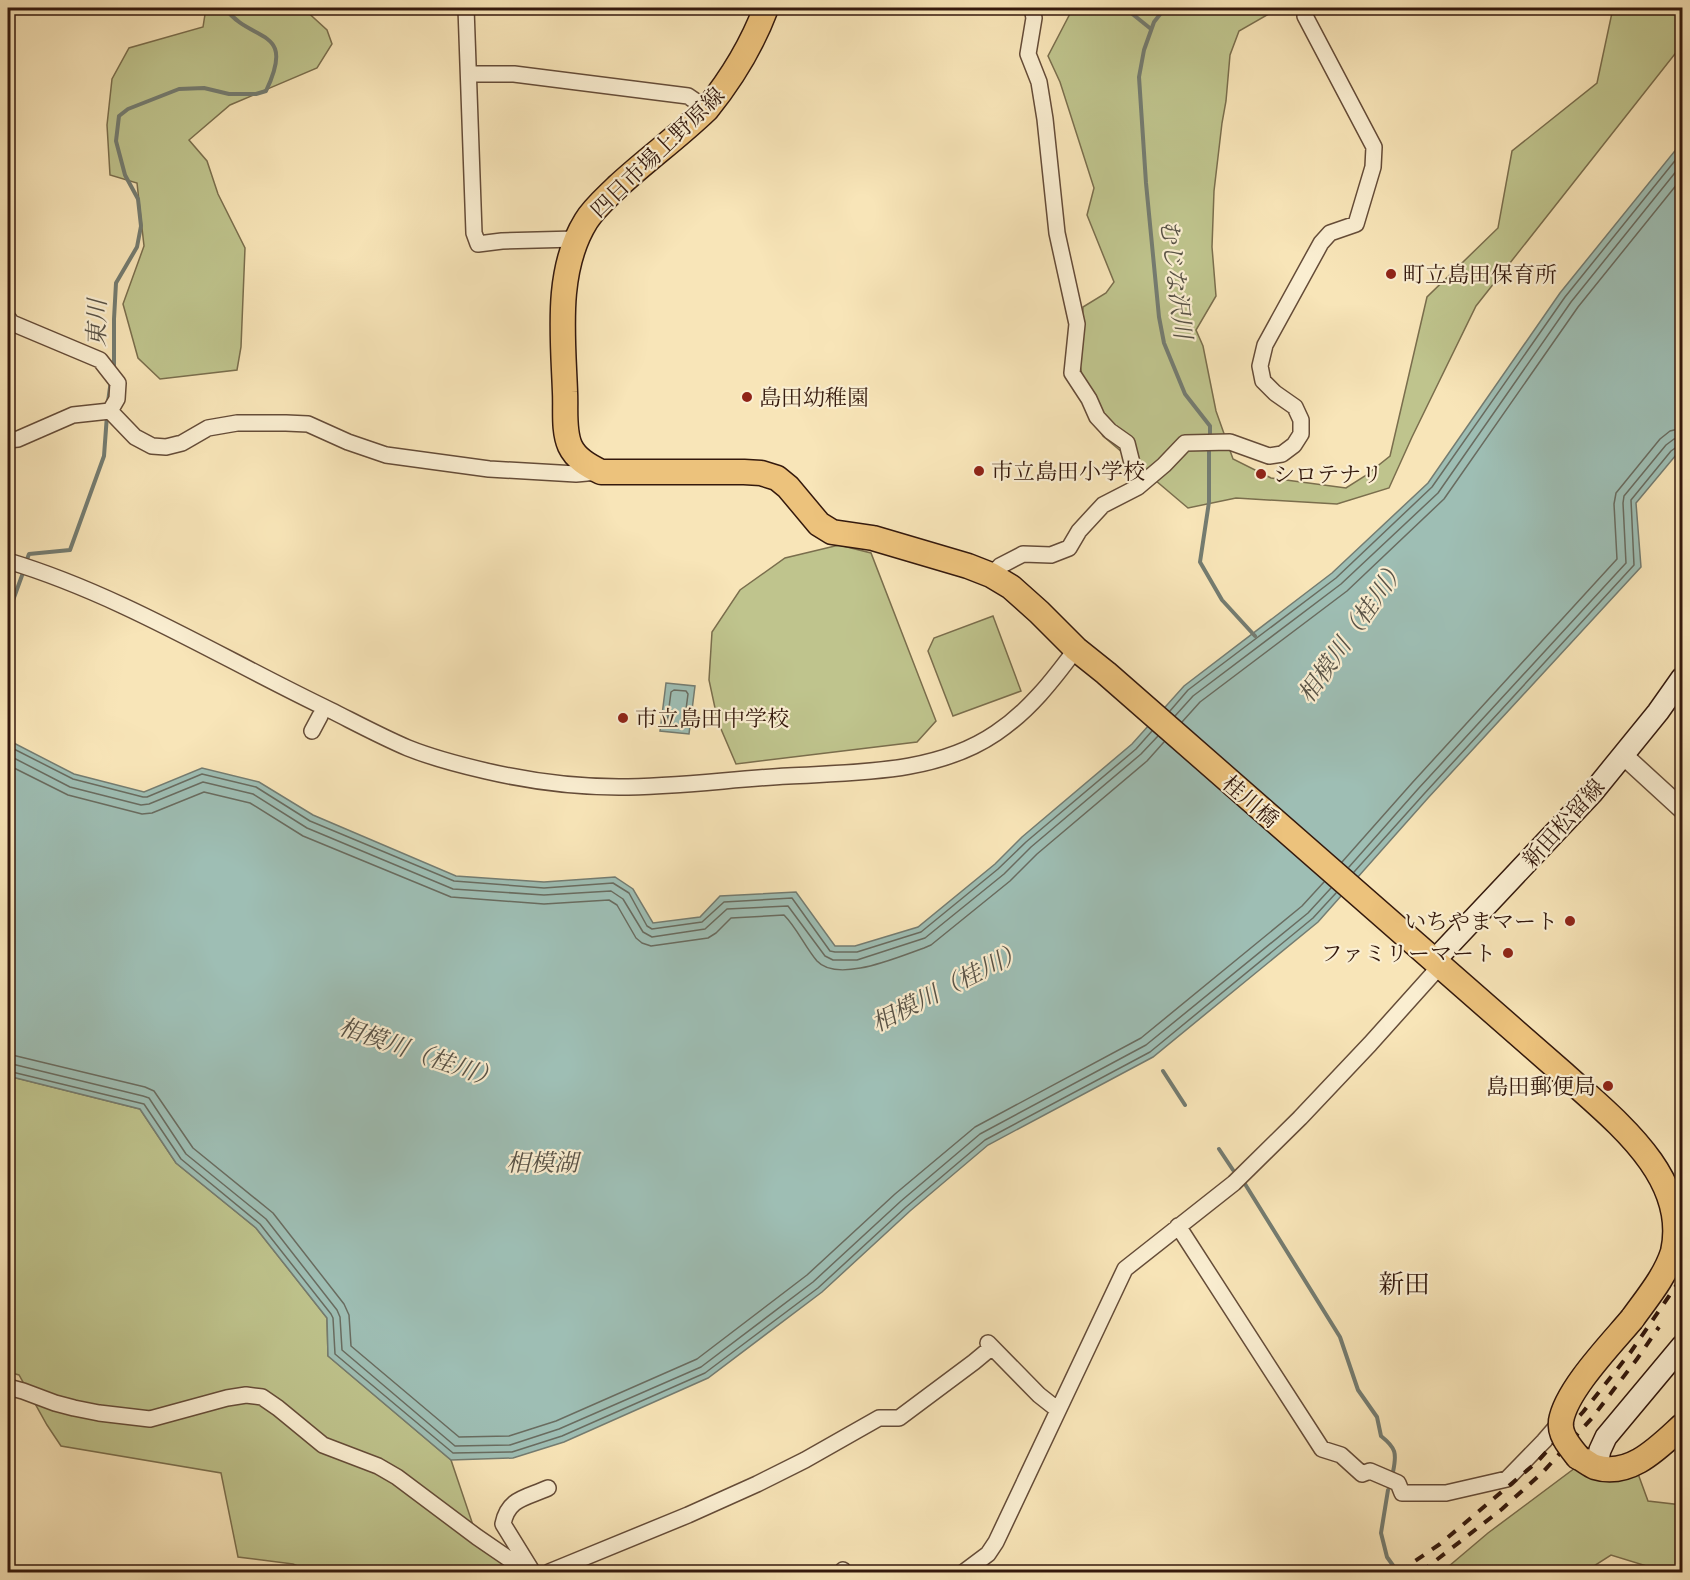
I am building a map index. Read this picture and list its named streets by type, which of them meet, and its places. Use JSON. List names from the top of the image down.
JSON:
{
  "streets": {
    "main road": ["四日市場上野原線", "桂川橋", "新田松留線"]
  },
  "crossings": [
    ["桂川橋", "新田松留線"]
  ],
  "districts": ["新田"],
  "water": [
    "むじな沢川",
    "東川",
    "相模川（桂川）",
    "相模湖"
  ],
  "places": [
    "町立島田保育所",
    "島田幼稚園",
    "市立島田小学校",
    "シロテナリ",
    "市立島田中学校",
    "いちやまマート",
    "ファミリーマート",
    "島田郵便局"
  ]
}
